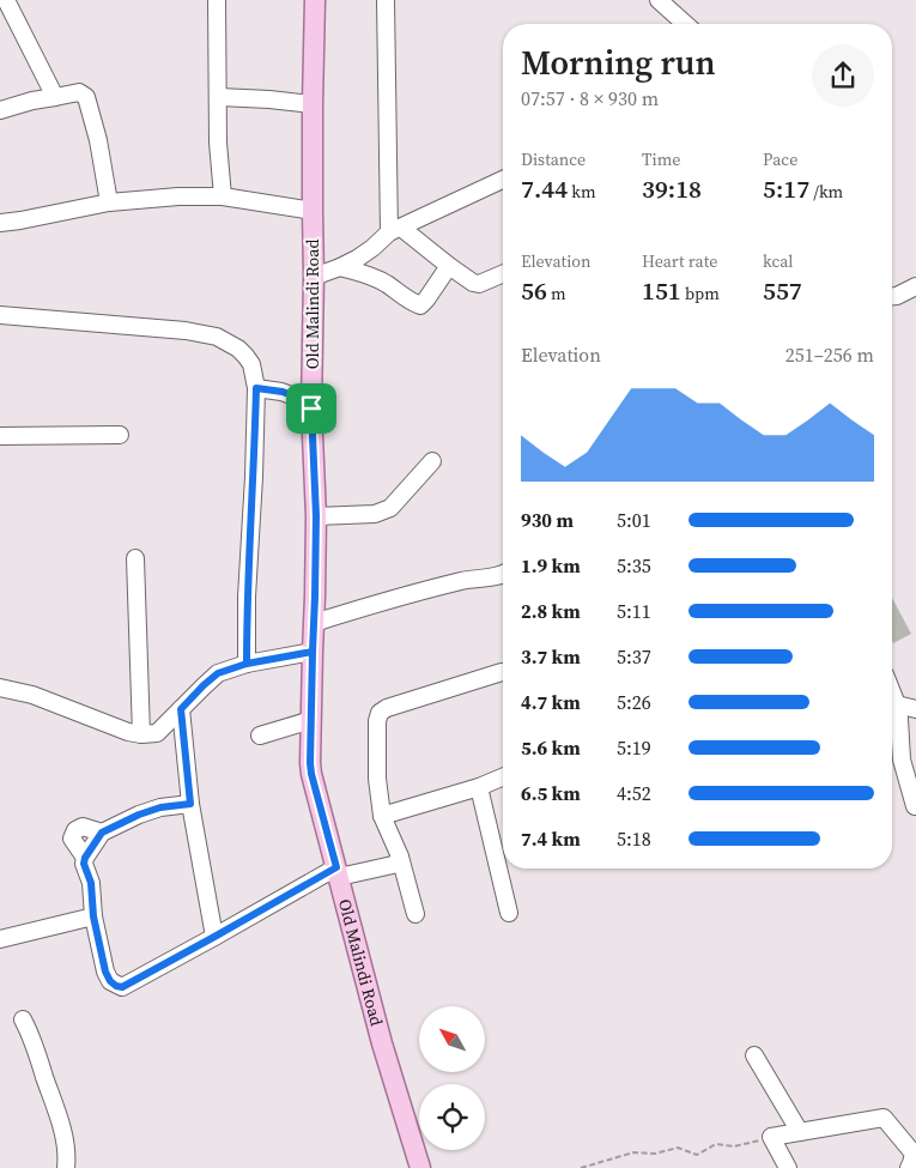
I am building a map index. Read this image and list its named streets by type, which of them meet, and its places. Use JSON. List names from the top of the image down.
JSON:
{
  "streets": {
    "main road": ["Old Malindi Road"]
  },
  "north": "top left",
  "page": {
    "heading": ["Morning run", "07:57 · 8 × 930 m"],
    "stats": [
      ["Distance", "7.44 km"],
      ["Time", "39:18"],
      ["Pace", "5:17 /km"],
      ["Elevation", "56 m"],
      ["Heart rate", "151 bpm"],
      ["kcal", "557"]
    ],
    "chart": ["Elevation", "251–256 m"],
    "list": [
      {
        "name": "930 m",
        "note": "5:01"
      },
      {
        "name": "1.9 km",
        "note": "5:35"
      },
      {
        "name": "2.8 km",
        "note": "5:11"
      },
      {
        "name": "3.7 km",
        "note": "5:37"
      },
      {
        "name": "4.7 km",
        "note": "5:26"
      },
      {
        "name": "5.6 km",
        "note": "5:19"
      },
      {
        "name": "6.5 km",
        "note": "4:52"
      },
      {
        "name": "7.4 km",
        "note": "5:18"
      }
    ]
  }
}
